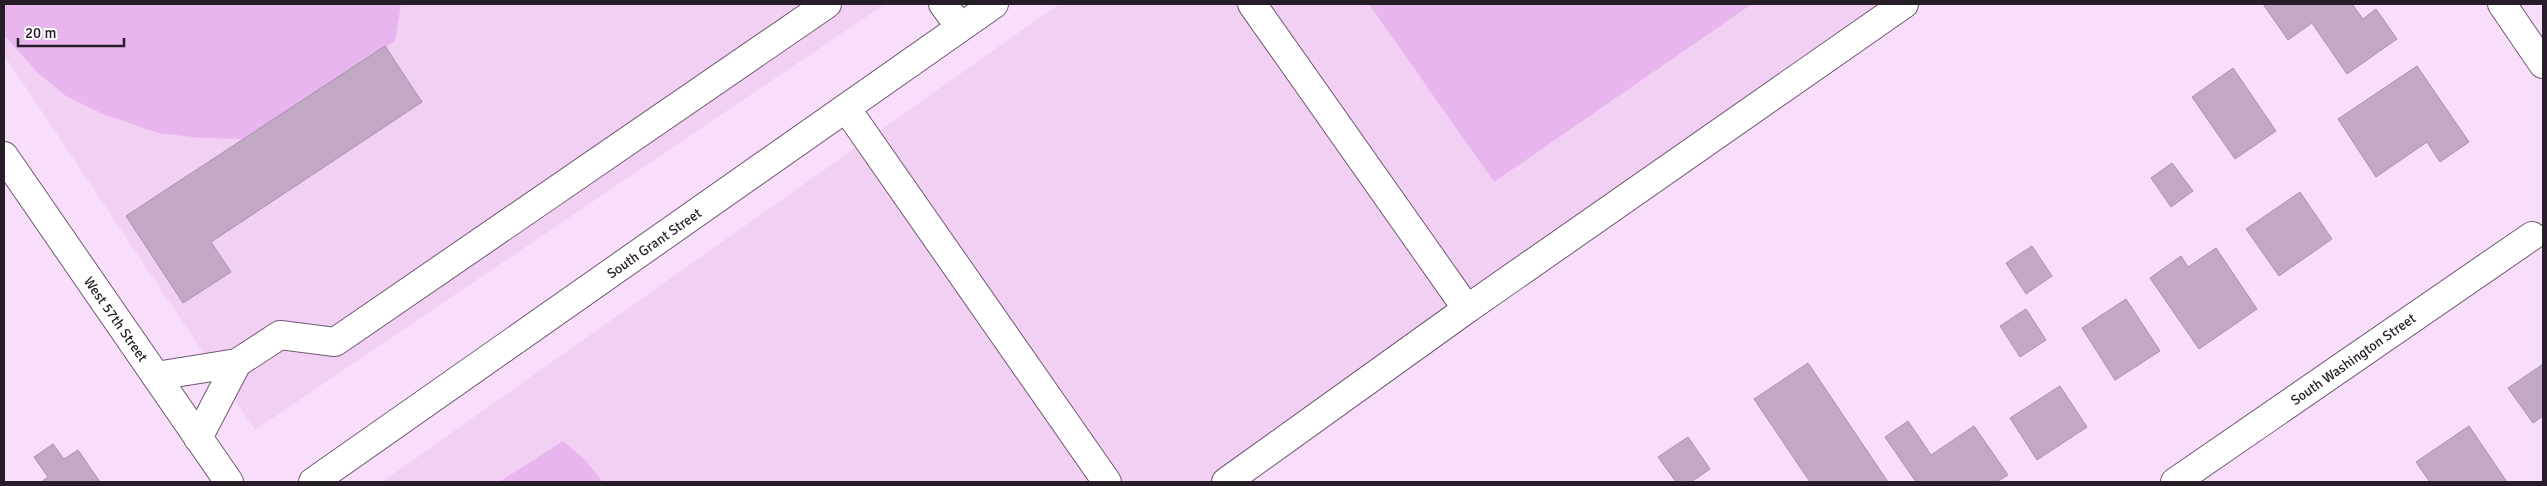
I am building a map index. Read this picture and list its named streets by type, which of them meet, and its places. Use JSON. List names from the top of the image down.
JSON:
{
  "streets": {
    "street": ["South Grant Street", "West 57th Street", "South Washington Street"]
  },
  "scale_bar": "20 m"
}
